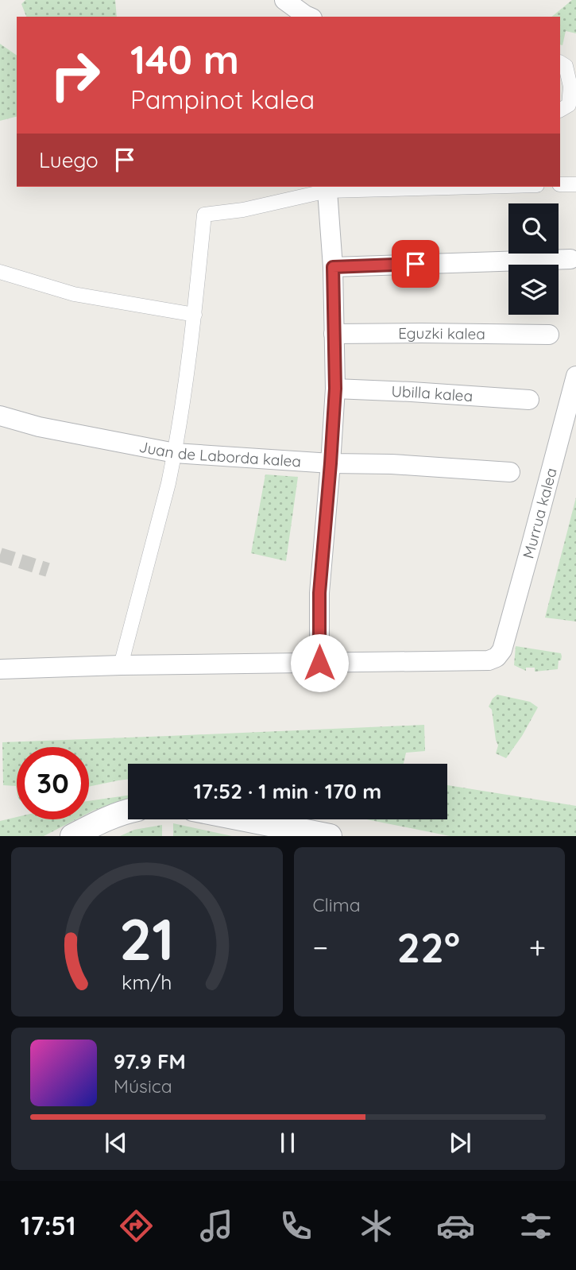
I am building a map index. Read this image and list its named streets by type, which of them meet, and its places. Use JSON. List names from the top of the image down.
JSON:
{
  "streets": {
    "street": [
      "Eguzki kalea",
      "Ubilla kalea",
      "Juan de Laborda kalea",
      "Murrua kalea"
    ]
  },
  "page": {
    "turn": ["140 m", "Pampinot kalea"],
    "then": "Luego",
    "limit": "30",
    "trip": "17:52 · 1 min · 170 m",
    "tile": "Clima",
    "heat": ["−", "22°", "+"],
    "song": ["97.9 FM", "Música"],
    "tabs": "17:51",
    "gauge": ["21", "km/h"]
  }
}
